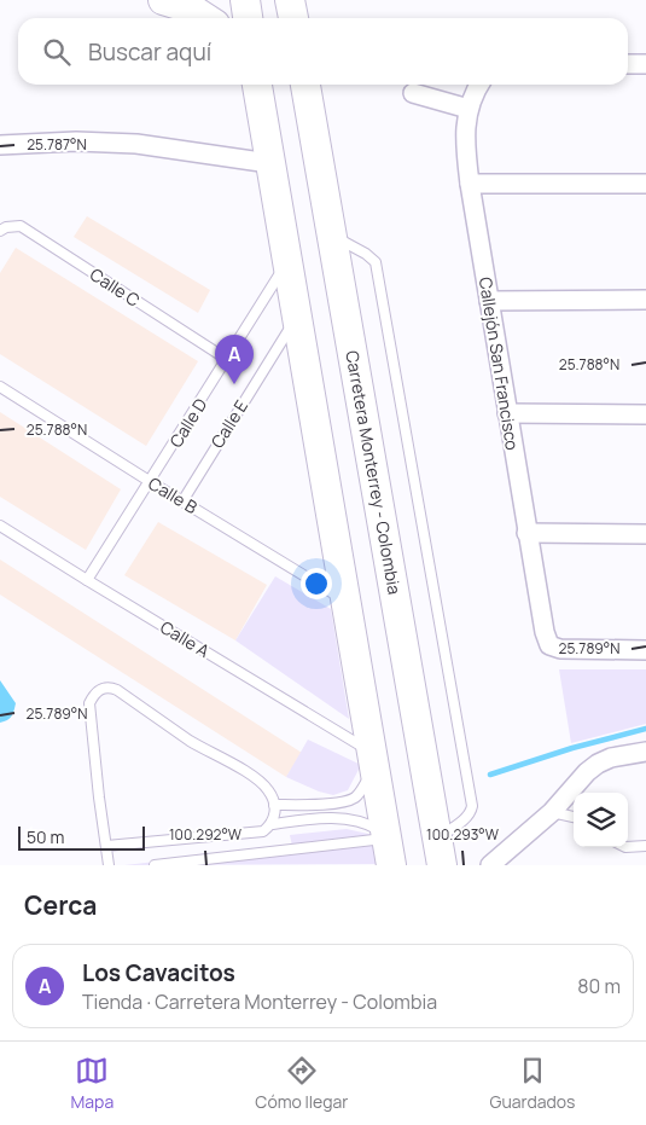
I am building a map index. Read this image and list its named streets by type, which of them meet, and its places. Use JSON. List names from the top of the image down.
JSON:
{
  "streets": {
    "main road": ["Carretera Monterrey - Colombia"],
    "street": ["Callejón San Francisco"],
    "lane": [
      "Calle C",
      "Calle D",
      "Calle E",
      "Calle B",
      "Calle A"
    ]
  },
  "crossings": [
    ["Calle C", "Calle D"],
    ["Calle D", "Calle B"],
    ["Calle D", "Calle A"],
    ["Calle E", "Calle B"]
  ],
  "scale_bar": "50 m",
  "page": {
    "search": "Buscar aquí",
    "pins": "A",
    "scale": "50 m",
    "heading": "Cerca",
    "list": [
      {
        "mark": "A",
        "name": "Los Cavacitos",
        "note": "Tienda · Carretera Monterrey - Colombia",
        "value": "80 m"
      }
    ],
    "nav": ["Mapa", "Cómo llegar", "Guardados"]
  },
  "coordinates": [
    "25.787°N",
    "25.788°N",
    "25.789°N",
    "100.292°W",
    "100.293°W"
  ]
}
